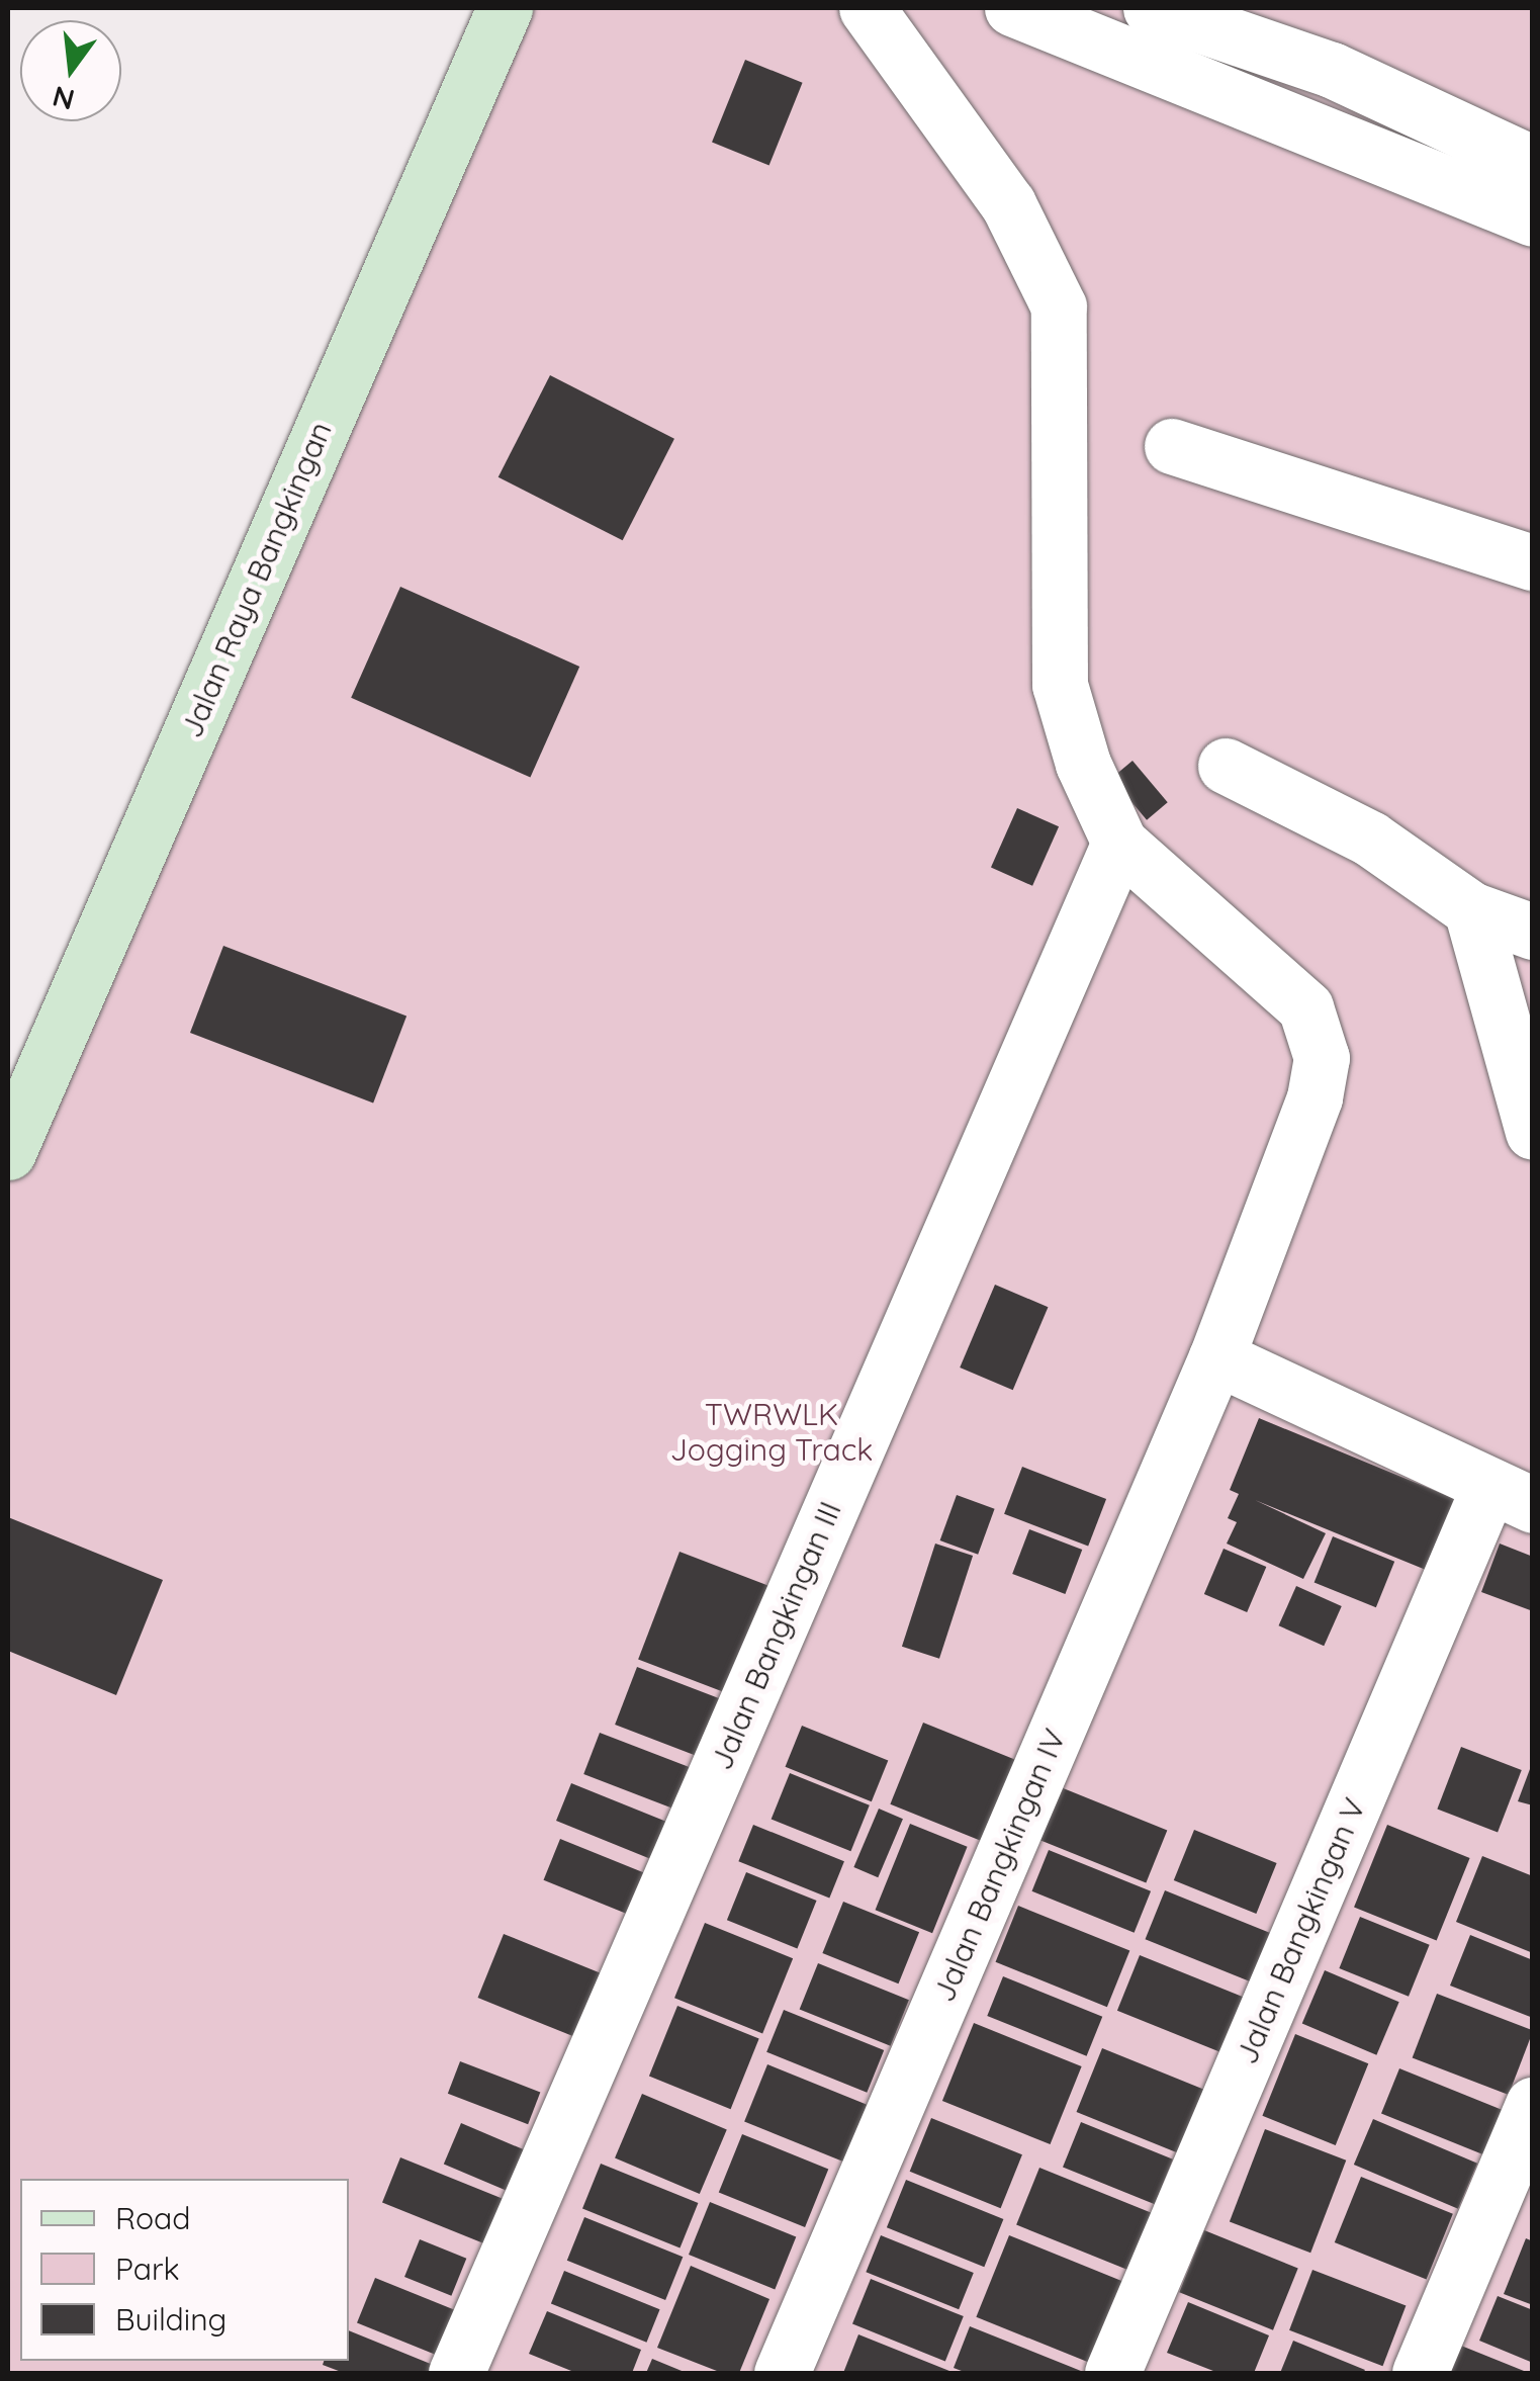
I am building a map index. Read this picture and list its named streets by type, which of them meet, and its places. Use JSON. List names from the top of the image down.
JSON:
{
  "streets": {
    "street": [
      "Jalan Raya Bangkingan",
      "Jalan Bangkingan III",
      "Jalan Bangkingan IV",
      "Jalan Bangkingan V"
    ]
  },
  "crossings": [
    ["Jalan Bangkingan III", "Jalan Bangkingan IV"]
  ],
  "parks": ["TWRWLK Jogging Track"],
  "legend": ["Road", "Park", "Building"],
  "north": "bottom"
}
